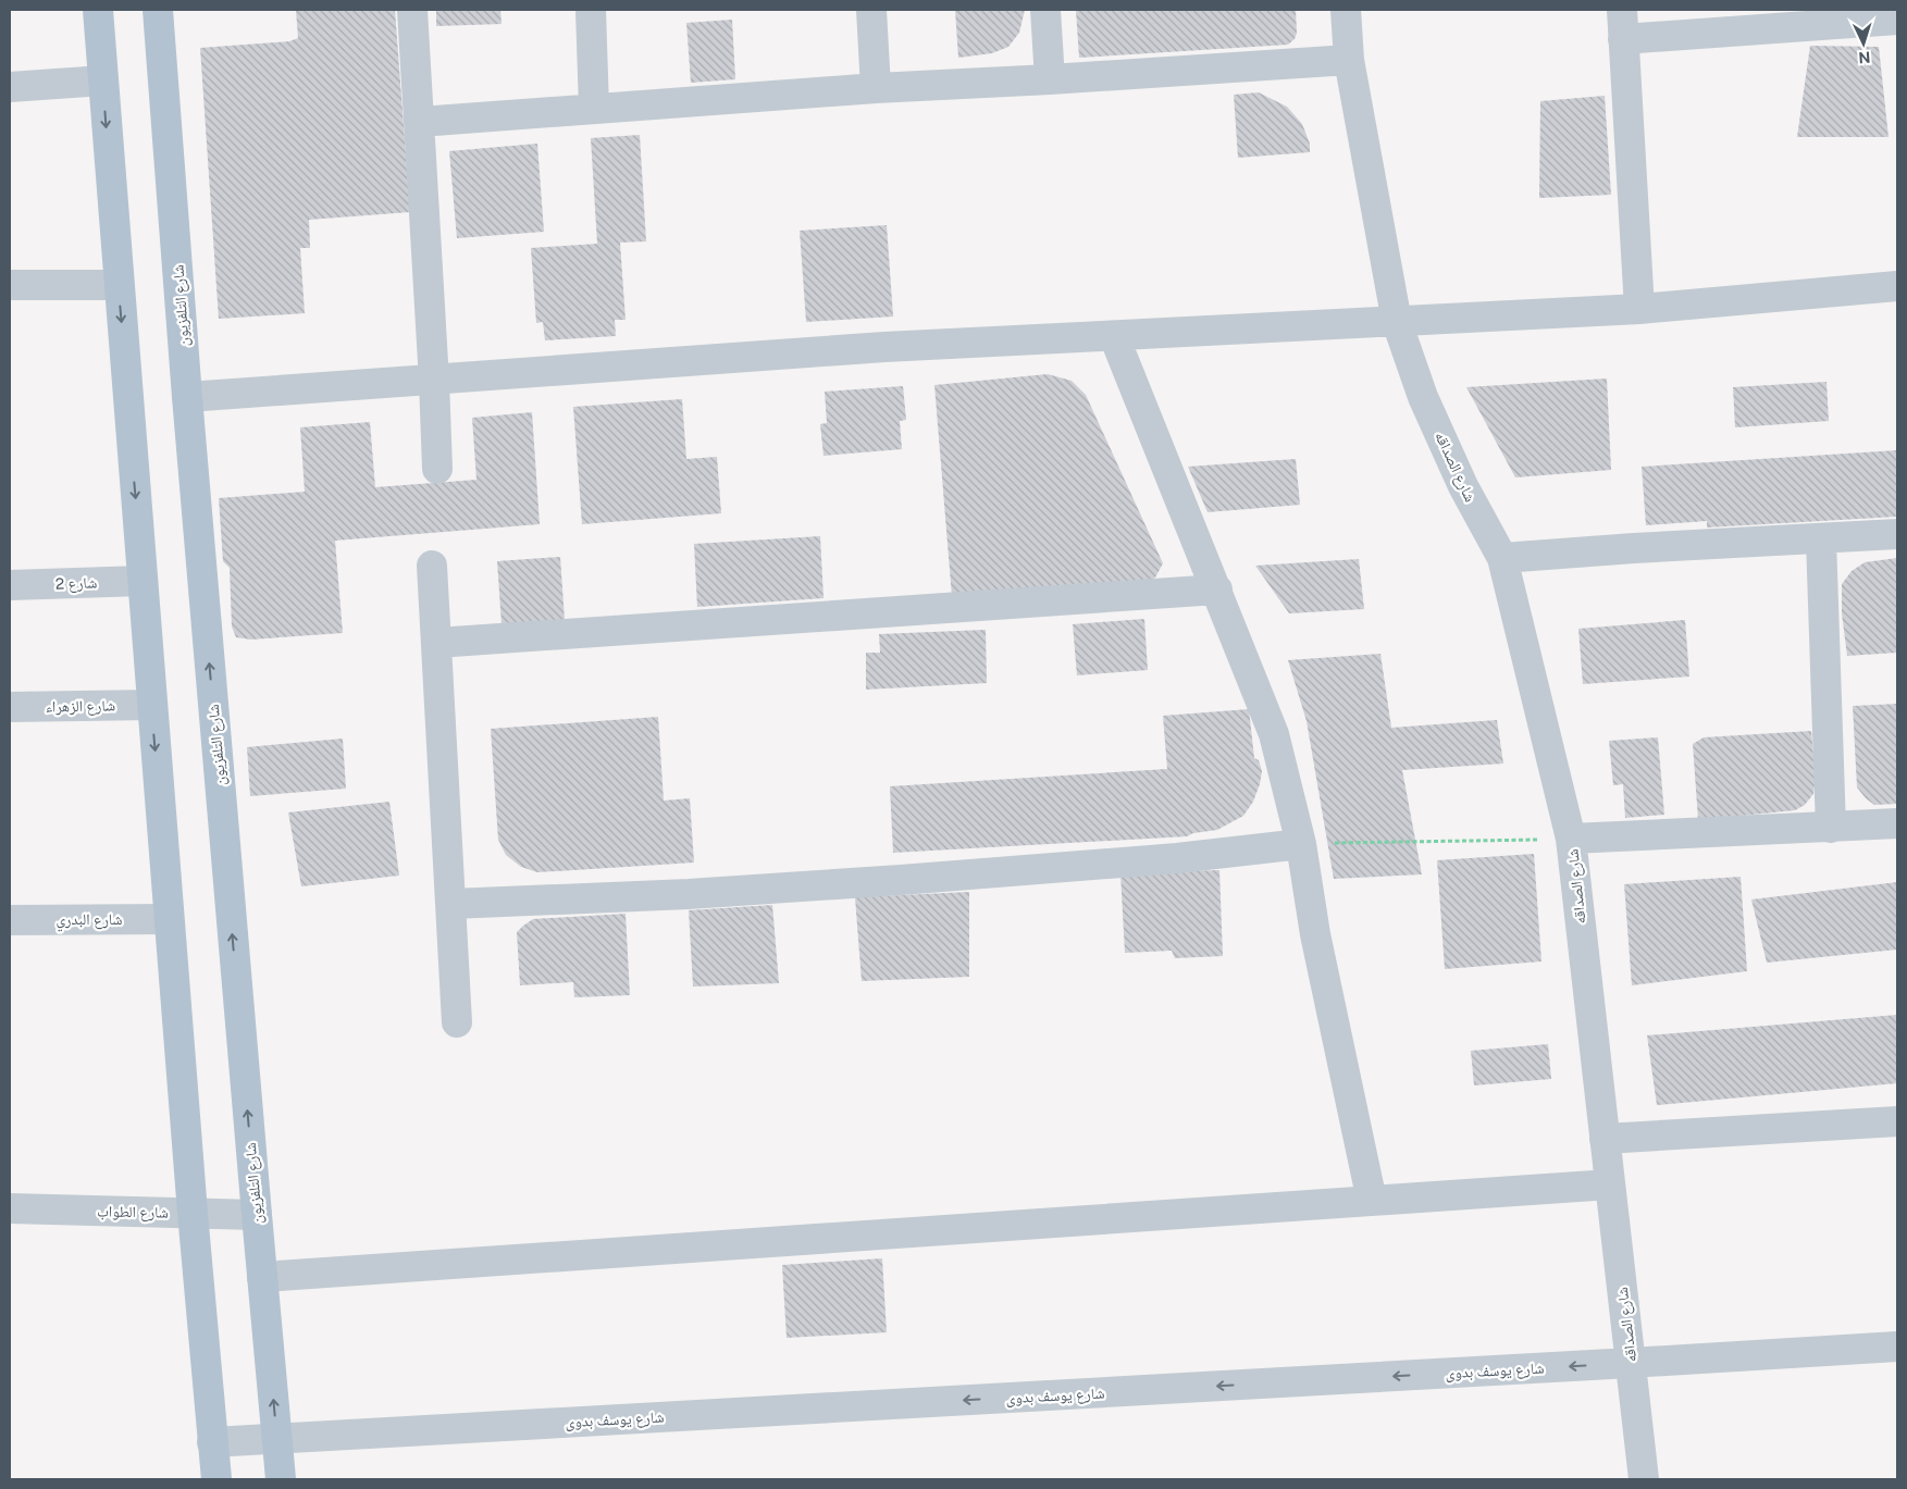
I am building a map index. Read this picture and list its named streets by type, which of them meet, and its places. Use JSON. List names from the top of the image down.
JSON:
{
  "streets": {
    "main road": ["شارع التلفزيون"],
    "street": [
      "شارع الصداقه",
      "شارع 2",
      "شارع الزهراء",
      "شارع البدري",
      "شارع الطواب",
      "شارع يوسف بدوى"
    ]
  },
  "crossings": [
    ["شارع التلفزيون", "شارع الطواب"],
    ["شارع التلفزيون", "شارع يوسف بدوى"],
    ["شارع الصداقه", "شارع يوسف بدوى"]
  ],
  "north": "bottom"
}
